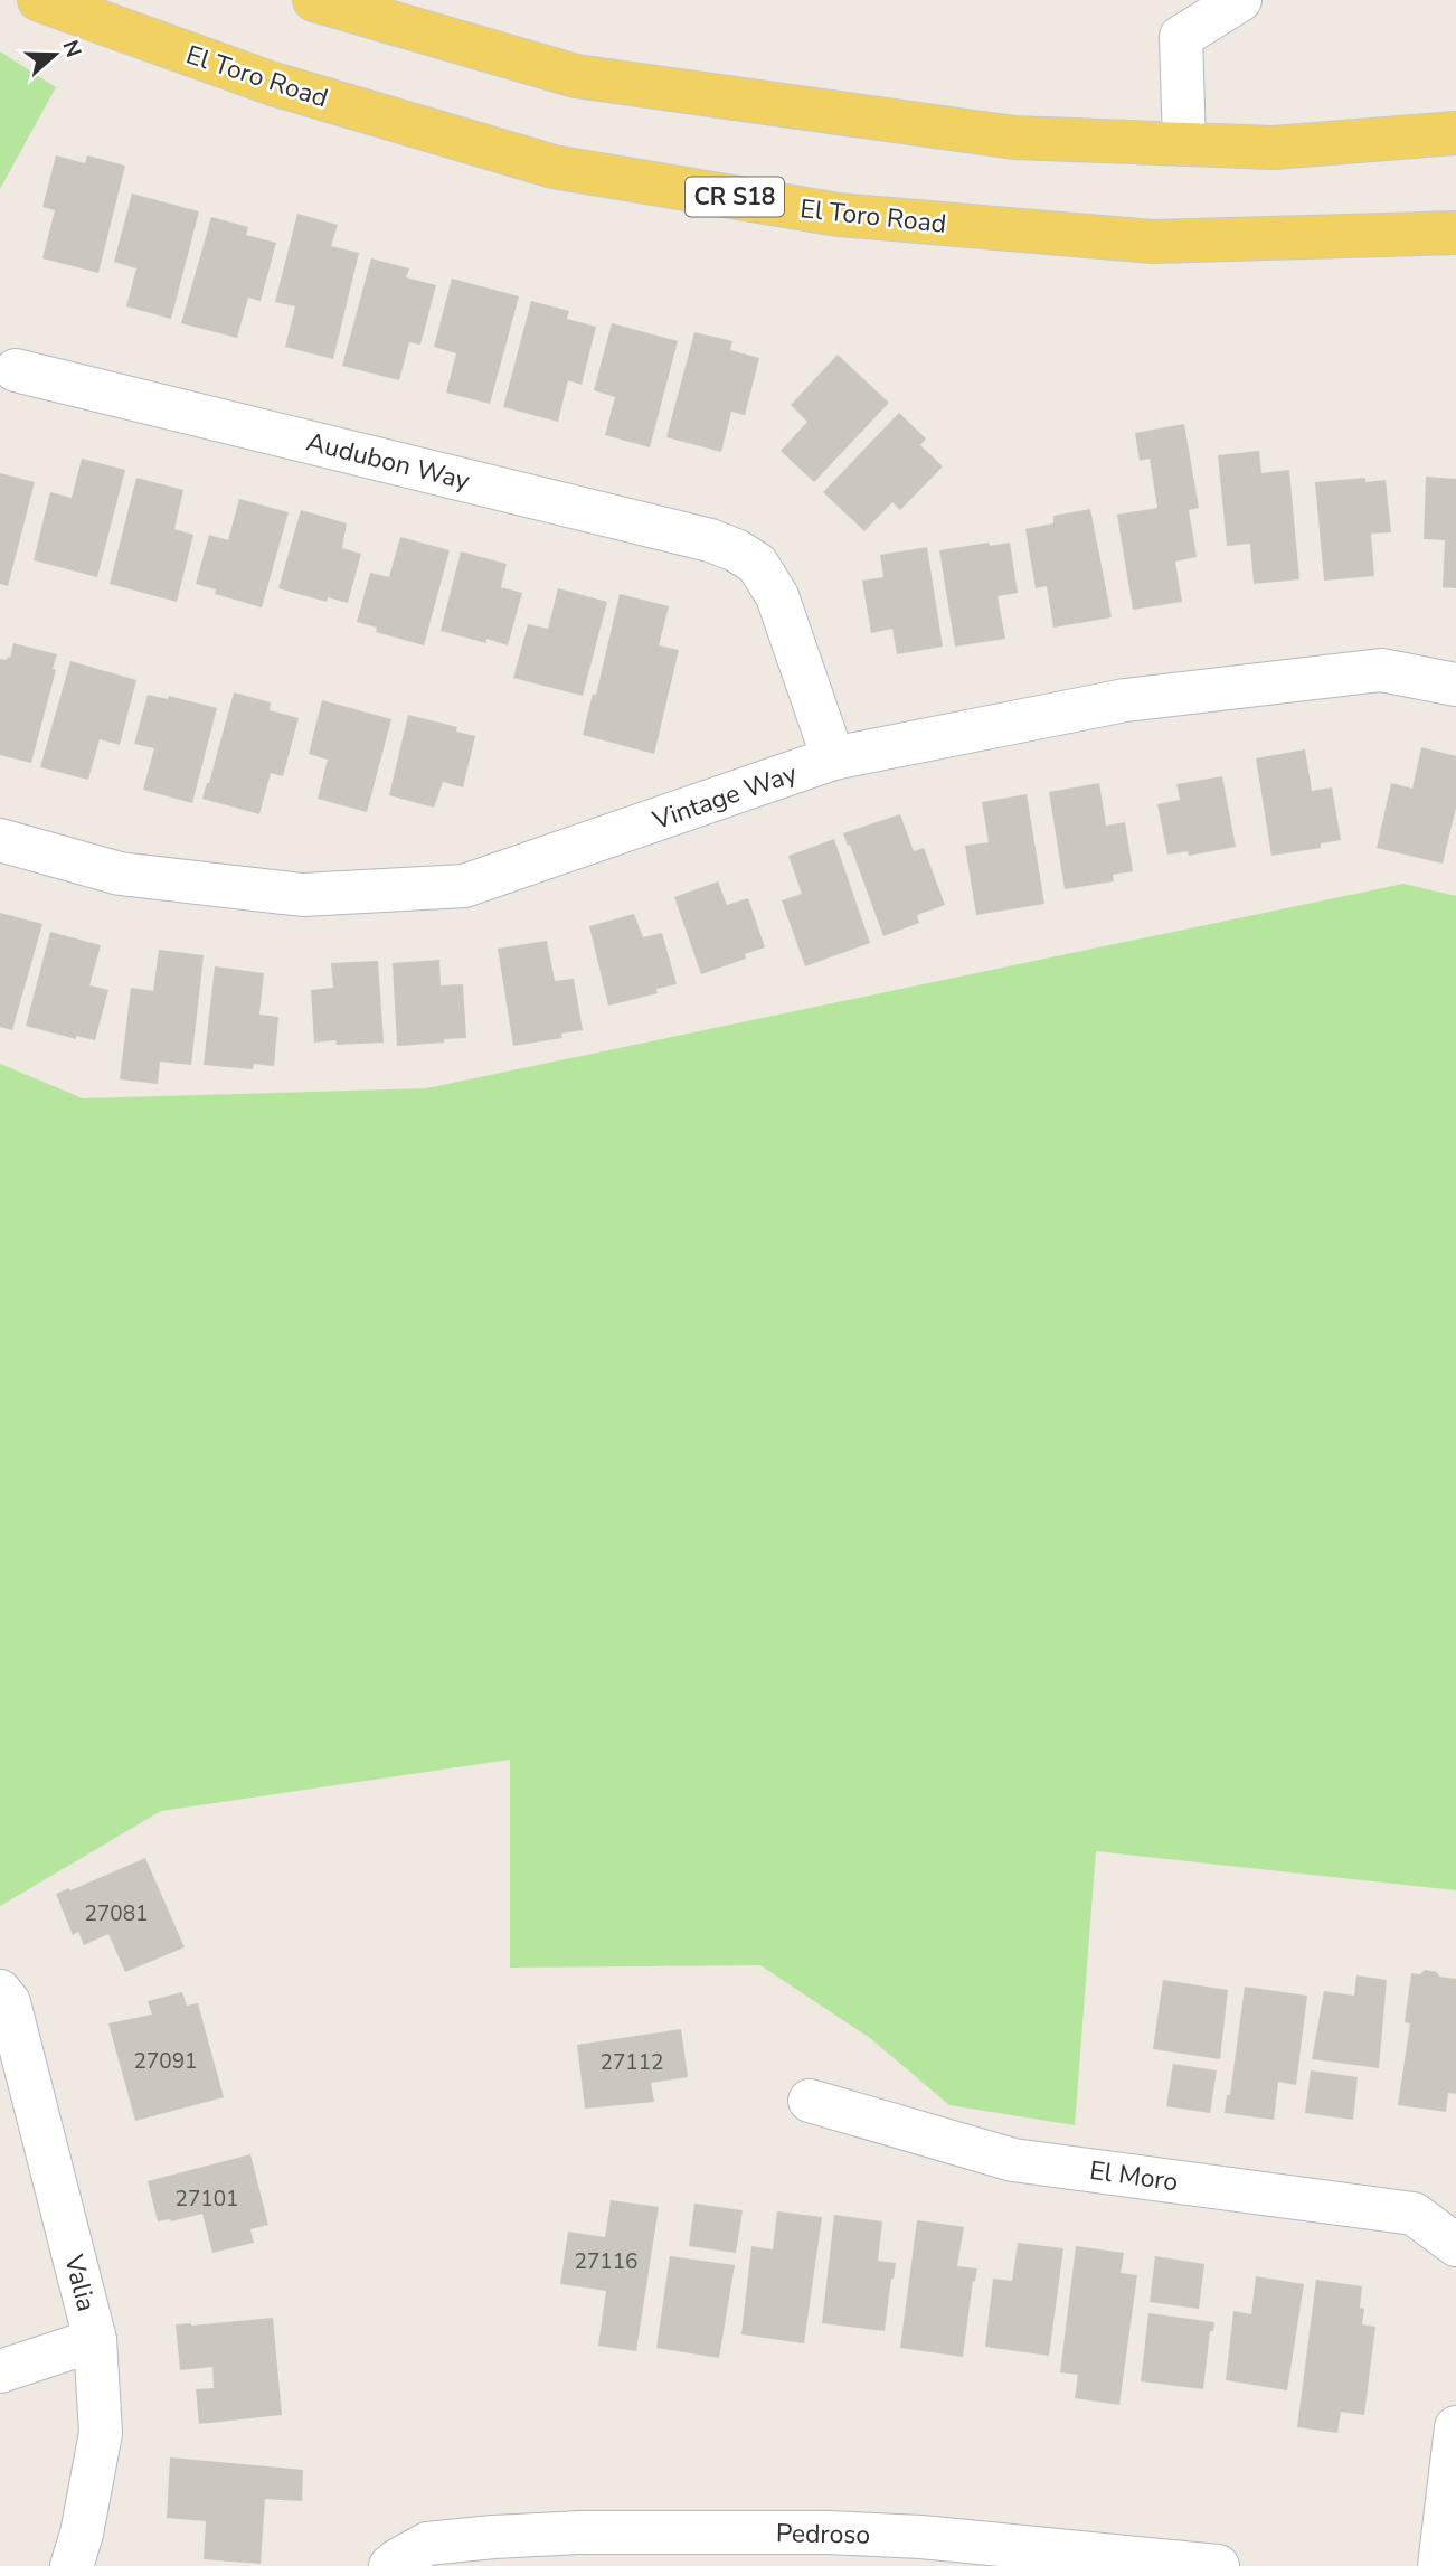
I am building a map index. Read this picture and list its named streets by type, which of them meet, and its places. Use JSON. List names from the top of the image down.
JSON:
{
  "streets": {
    "main road": ["El Toro Road", "CR S18"],
    "street": [
      "Audubon Way",
      "Vintage Way",
      "El Moro",
      "Valia",
      "Pedroso"
    ]
  },
  "crossings": [
    ["Audubon Way", "Vintage Way"]
  ],
  "house_numbers": [
    "27081",
    "27091",
    "27112",
    "27101",
    "27116"
  ],
  "north": "right"
}
